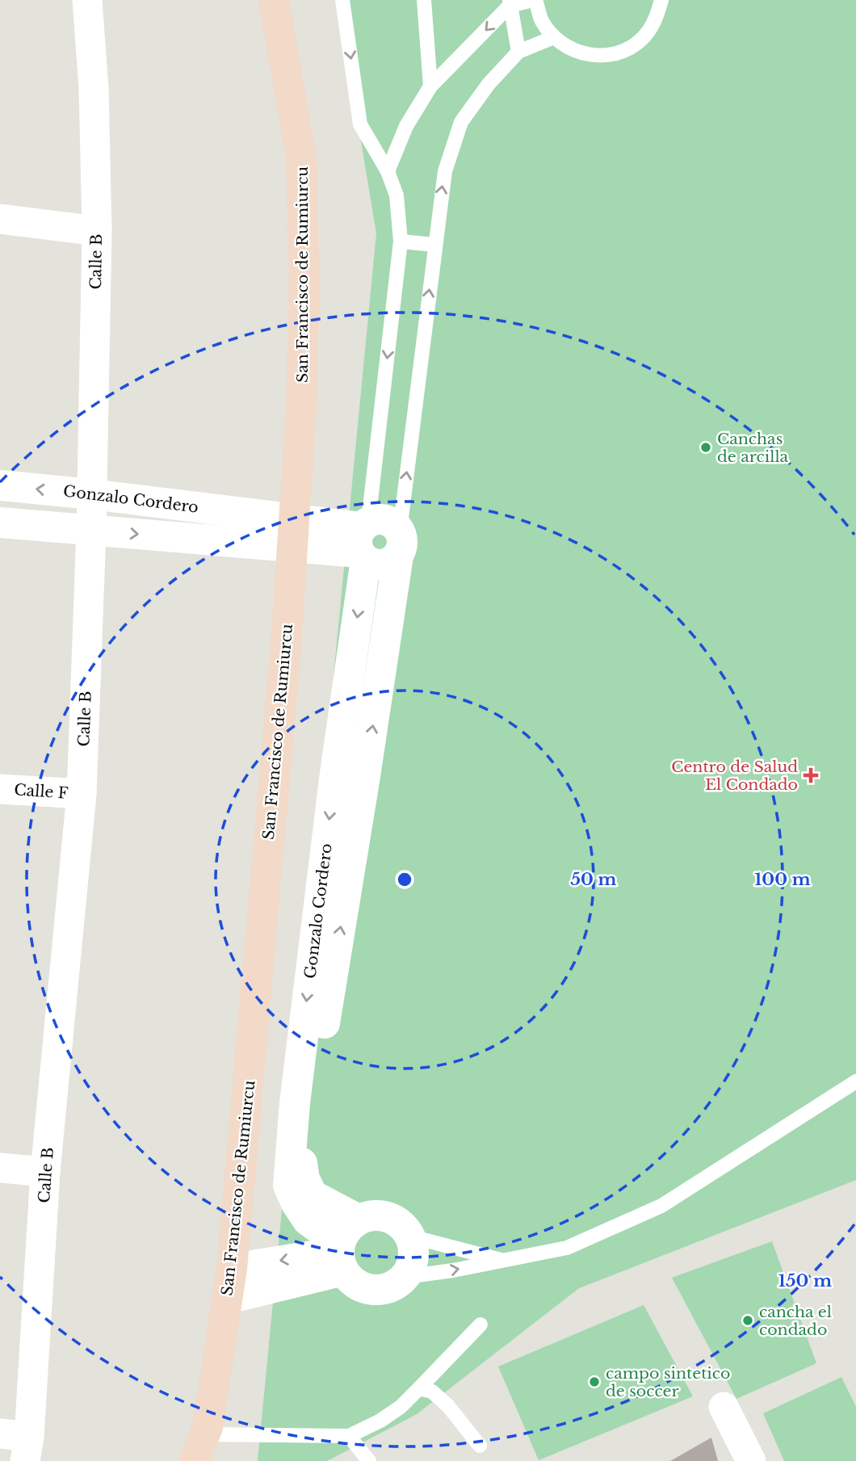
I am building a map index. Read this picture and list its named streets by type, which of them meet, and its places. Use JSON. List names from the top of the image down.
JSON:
{
  "streets": {
    "main road": ["San Francisco de Rumiurcu"],
    "street": ["Calle B", "Gonzalo Cordero", "Calle F"]
  },
  "crossings": [
    ["Calle B", "Gonzalo Cordero"],
    ["Calle B", "Calle F"]
  ],
  "places": {
    "other": ["Canchas de arcilla", "cancha el condado", "campo sintetico de soccer"],
    "health": ["Centro de Salud El Condado"]
  },
  "rings": ["50 m", "100 m", "150 m"]
}
